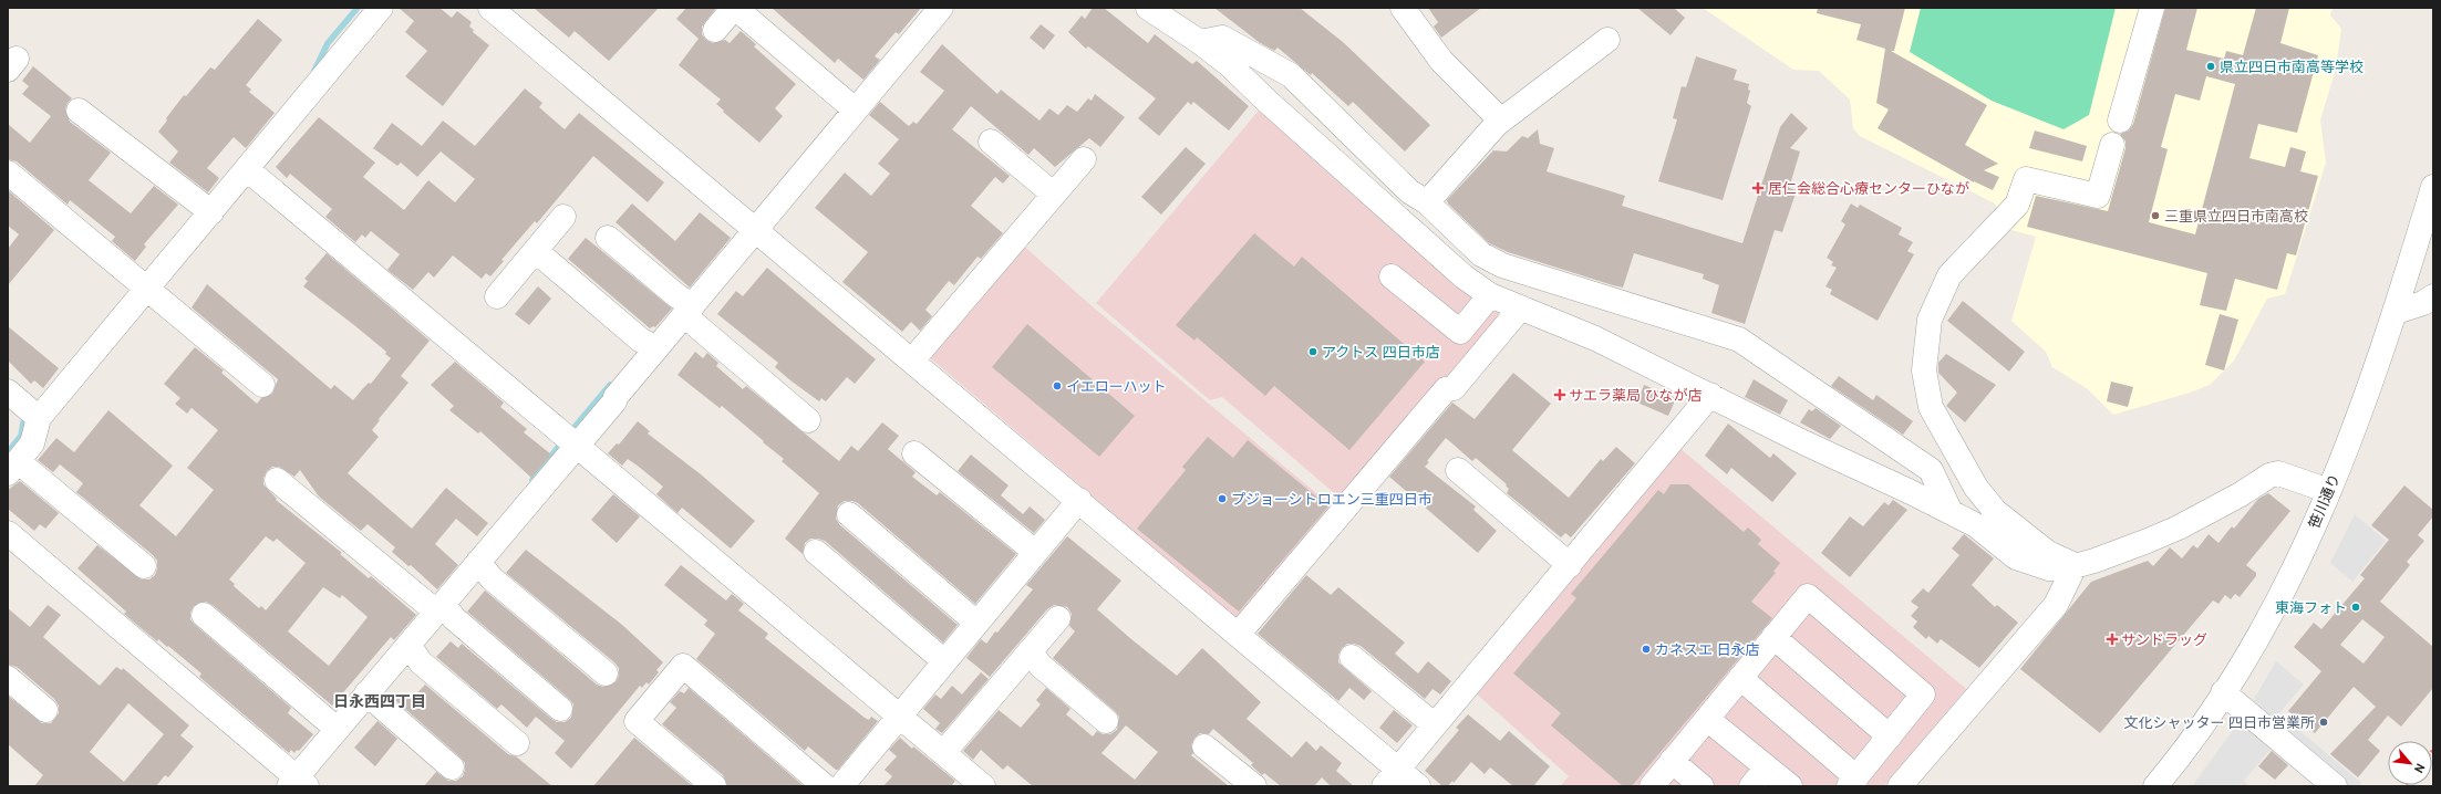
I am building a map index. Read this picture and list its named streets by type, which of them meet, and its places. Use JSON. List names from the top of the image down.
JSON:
{
  "streets": {
    "street": ["笹川通り"]
  },
  "districts": ["日永西四丁目"],
  "places": {
    "other": [
      "県立四日市南高等学校",
      "三重県立四日市南高校",
      "アクトス 四日市店",
      "イエローハット",
      "プジョーシトロエン三重四日市",
      "東海フォト",
      "カネスエ 日永店",
      "文化シャッター 四日市営業所"
    ],
    "health": ["居仁会総合心療センターひなが", "サエラ薬局 ひなが店", "サンドラッグ"]
  },
  "north": "bottom right"
}
